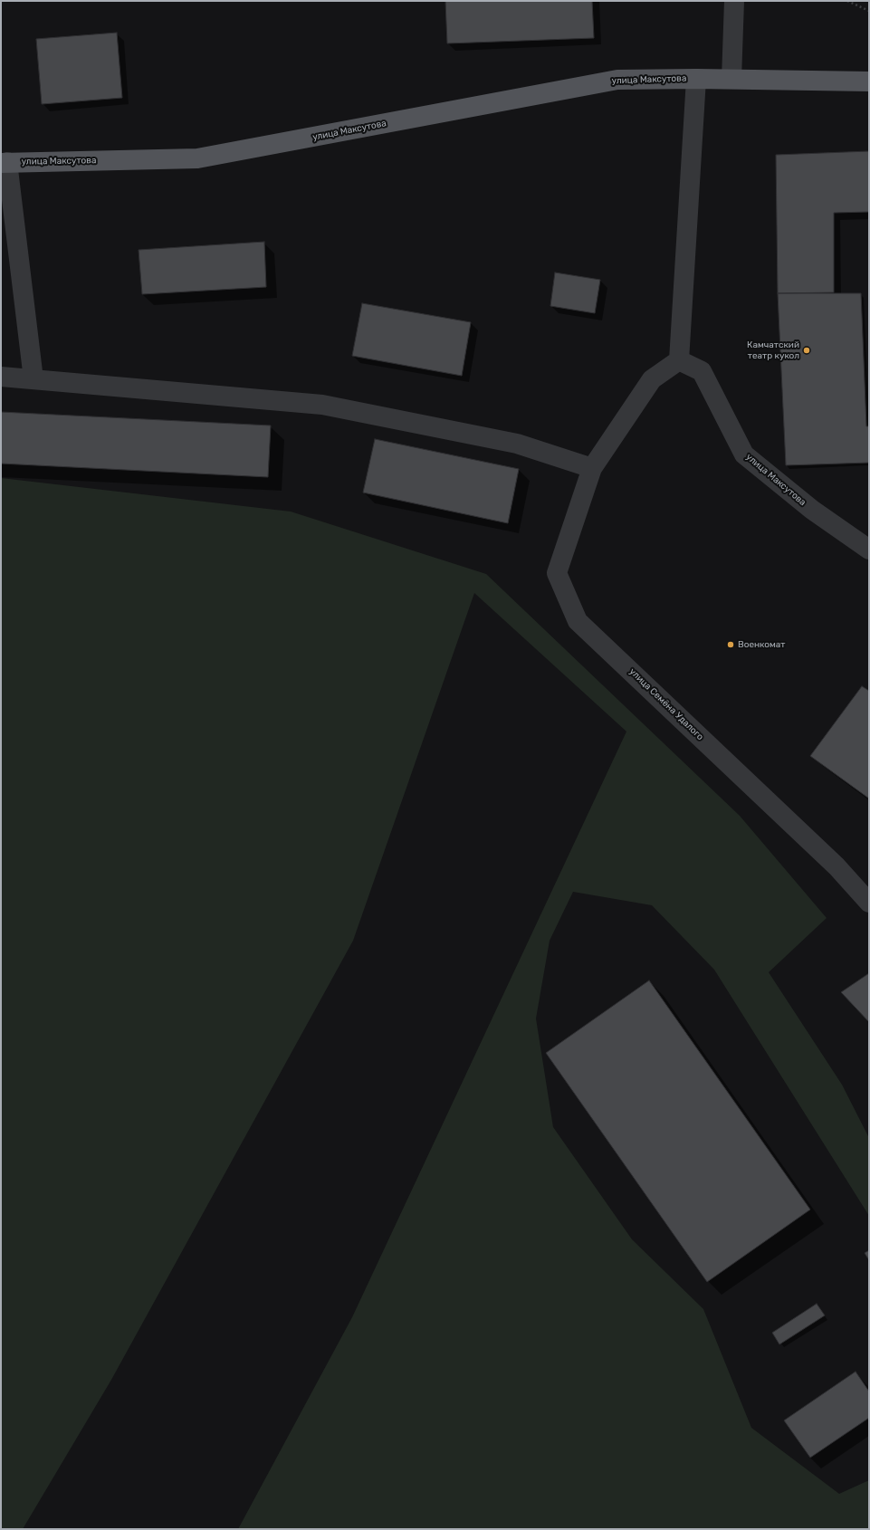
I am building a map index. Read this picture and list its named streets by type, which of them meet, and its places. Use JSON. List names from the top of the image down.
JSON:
{
  "streets": {
    "main road": ["улица Максутова"],
    "street": ["улица Семёна Удалого"]
  },
  "places": ["Камчатский театр кукол", "Военкомат"]
}
